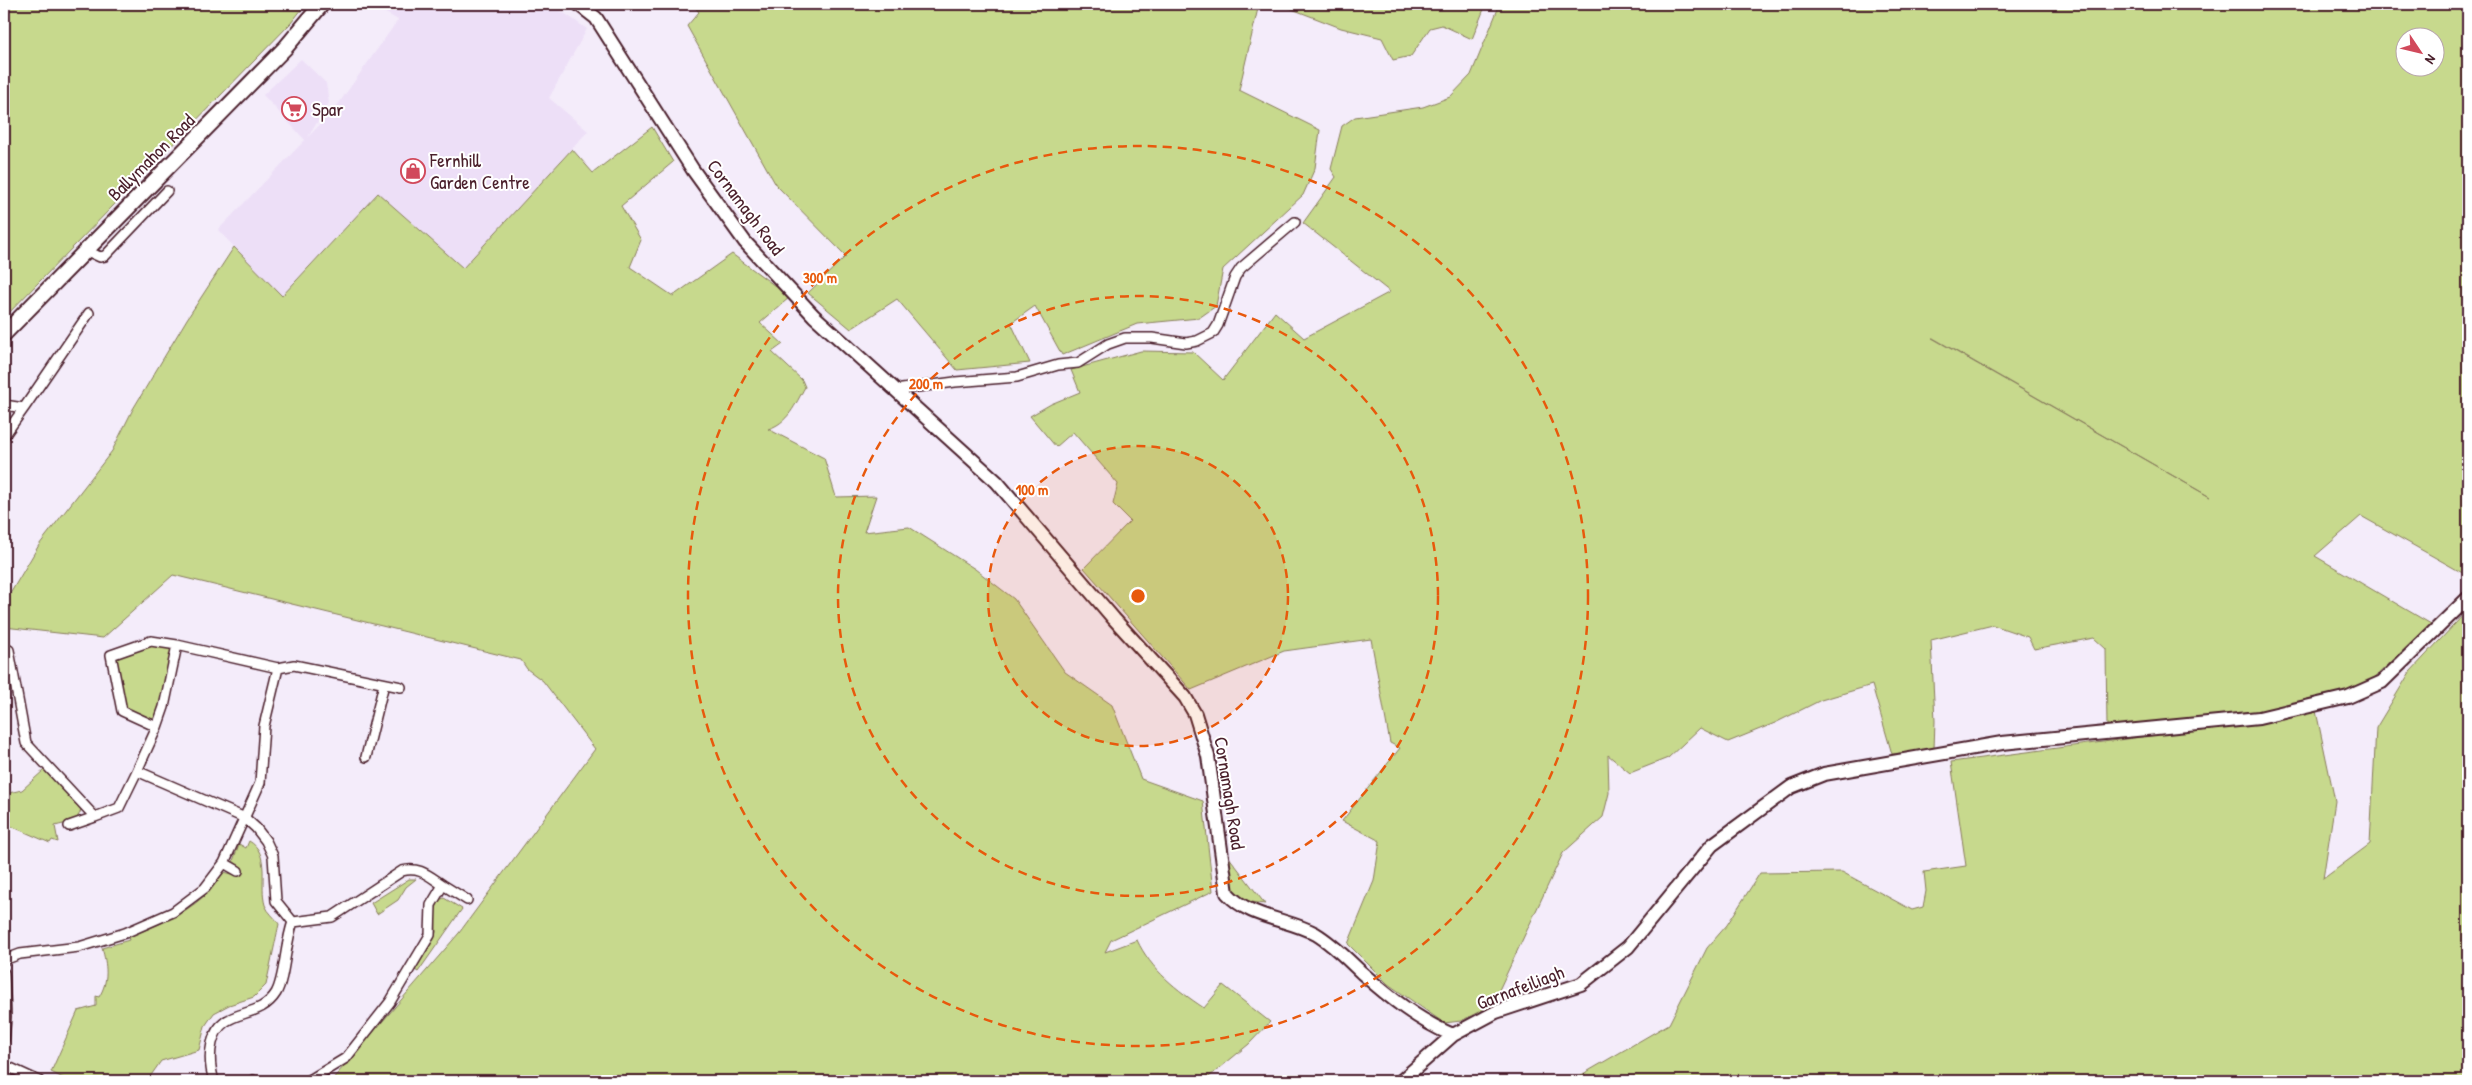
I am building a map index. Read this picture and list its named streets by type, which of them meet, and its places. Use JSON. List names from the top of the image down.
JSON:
{
  "streets": {
    "main road": ["Ballymahon Road"],
    "street": ["Cornamagh Road", "Garnafeiliagh"]
  },
  "crossings": [
    ["Cornamagh Road", "Garnafeiliagh"]
  ],
  "places": {
    "supermarket": ["Spar"],
    "shop": ["Fernhill Garden Centre"]
  },
  "north": "bottom right",
  "rings": ["300 m", "200 m", "100 m"]
}
